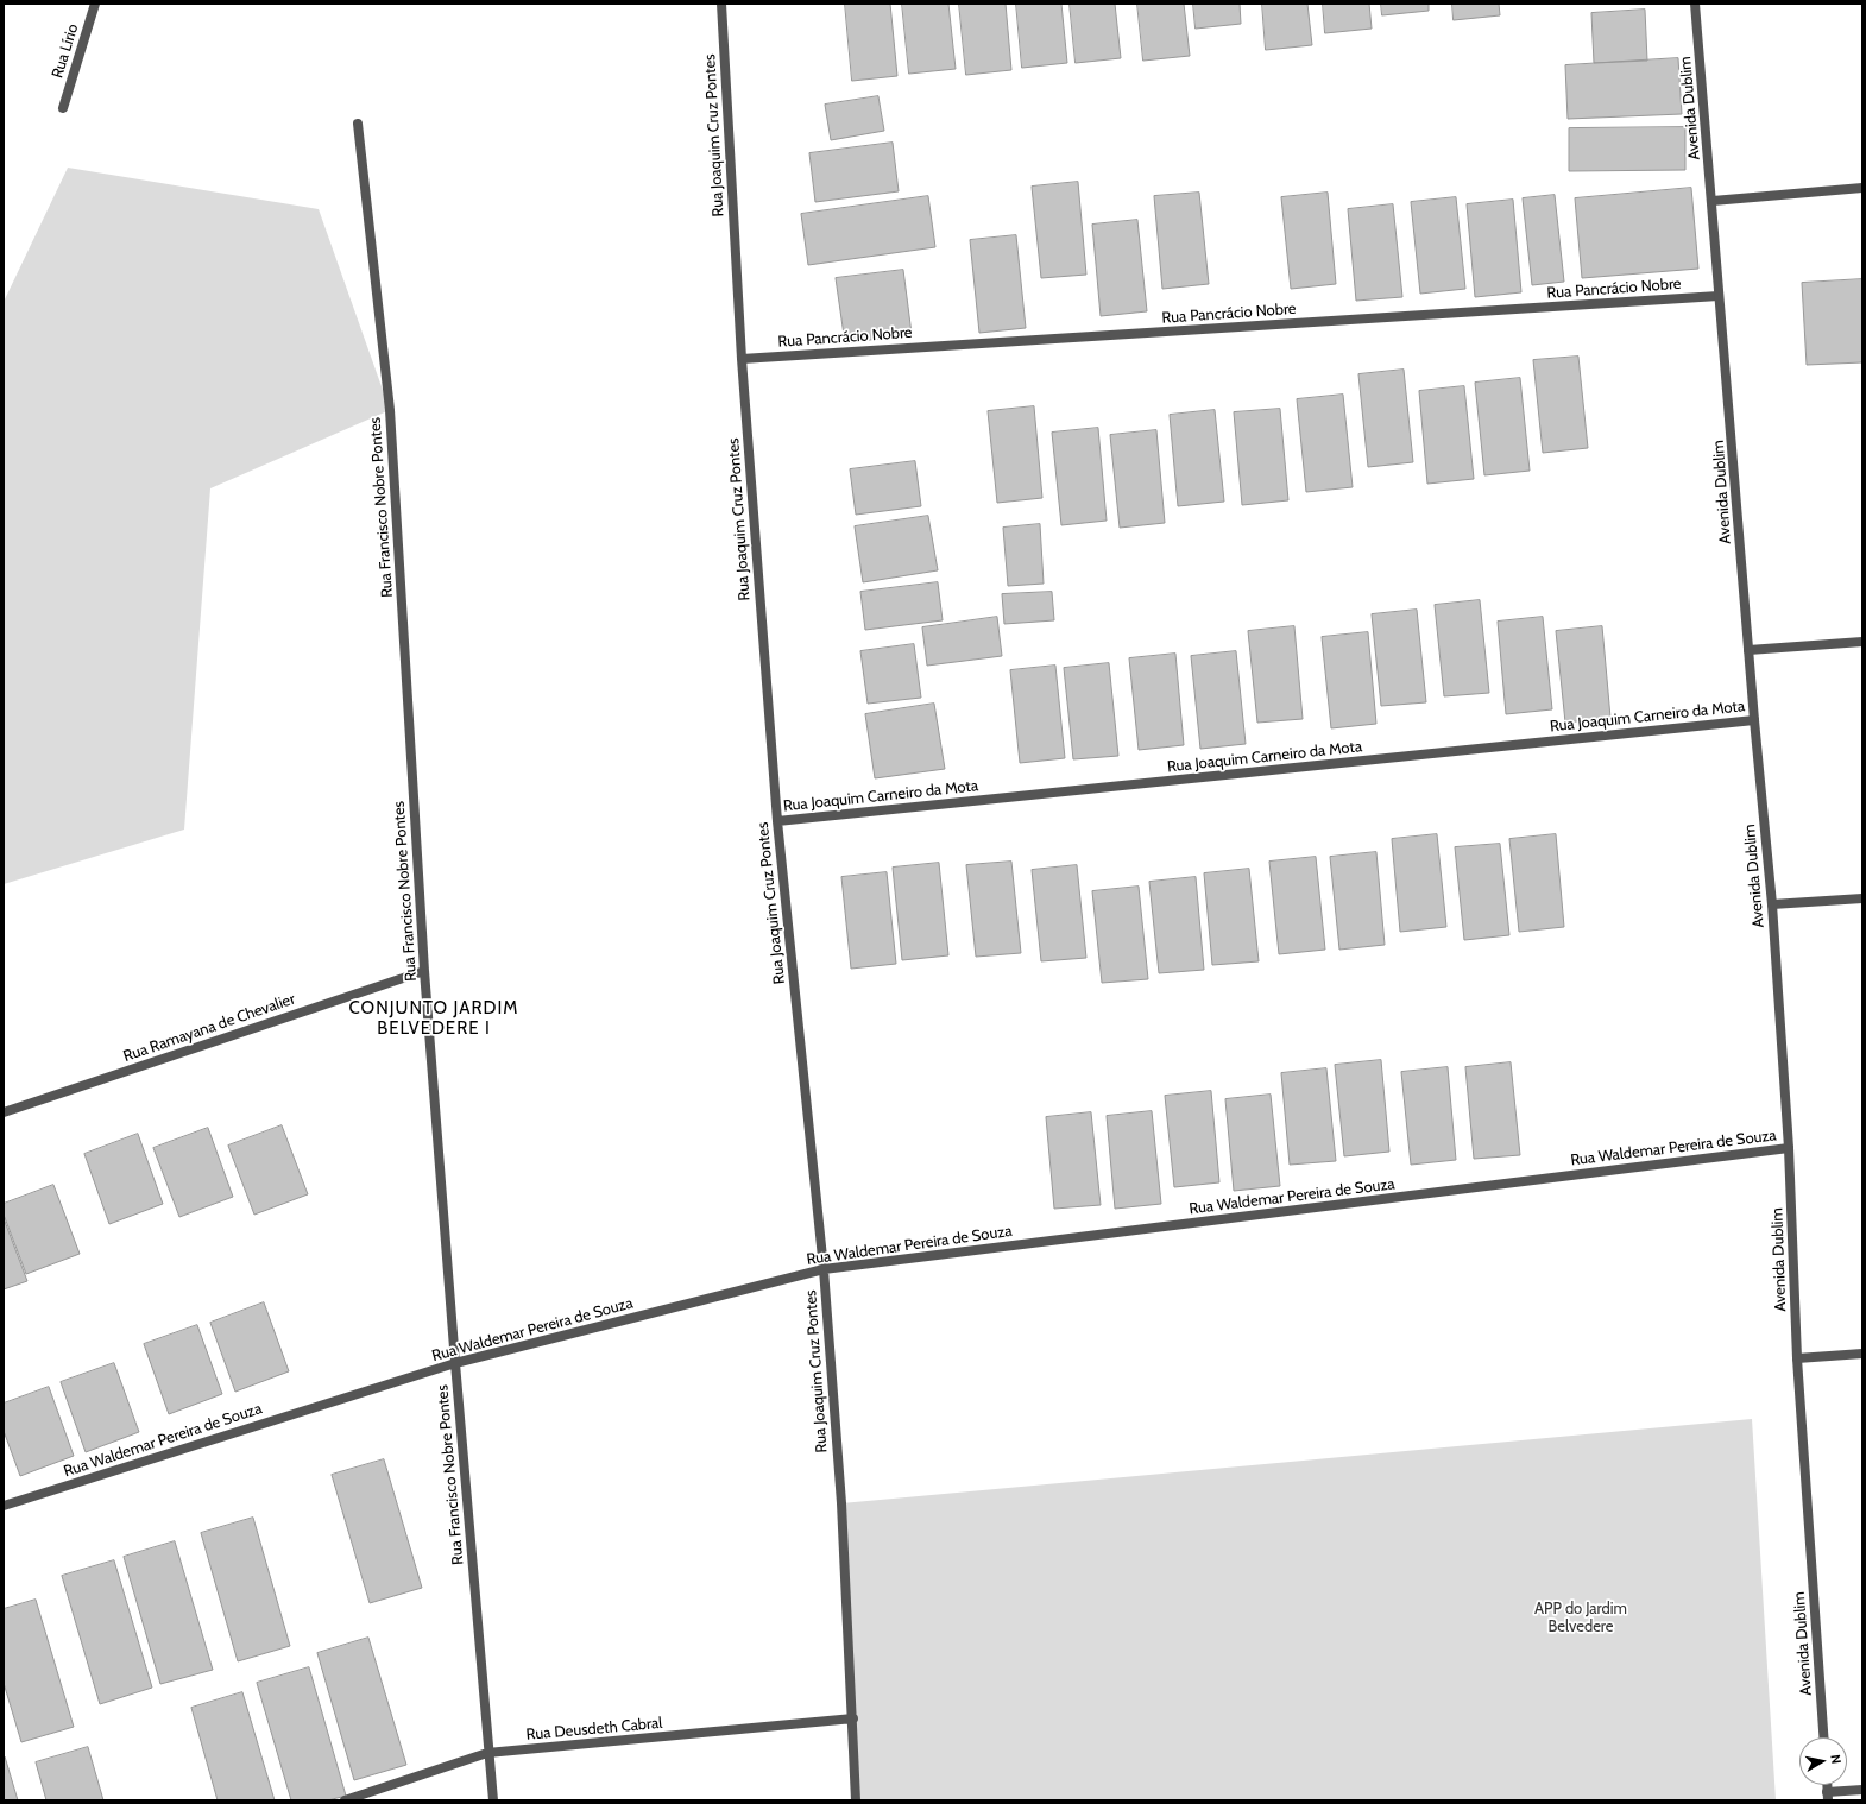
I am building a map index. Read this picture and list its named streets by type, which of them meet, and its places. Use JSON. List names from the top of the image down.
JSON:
{
  "streets": {
    "street": [
      "Rua Lírio",
      "Avenida Dublim",
      "Rua Joaquim Cruz Pontes",
      "Rua Pancrácio Nobre",
      "Rua Francisco Nobre Pontes",
      "Rua Joaquim Carneiro da Mota",
      "Rua Ramayana de Chevalier",
      "Rua Waldemar Pereira de Souza",
      "Rua Deusdeth Cabral"
    ]
  },
  "crossings": [
    ["Avenida Dublim", "Rua Pancrácio Nobre"],
    ["Avenida Dublim", "Rua Joaquim Carneiro da Mota"],
    ["Avenida Dublim", "Rua Waldemar Pereira de Souza"],
    ["Rua Joaquim Cruz Pontes", "Rua Pancrácio Nobre"],
    ["Rua Joaquim Cruz Pontes", "Rua Joaquim Carneiro da Mota"],
    ["Rua Joaquim Cruz Pontes", "Rua Waldemar Pereira de Souza"],
    ["Rua Joaquim Cruz Pontes", "Rua Deusdeth Cabral"],
    ["Rua Francisco Nobre Pontes", "Rua Ramayana de Chevalier"],
    ["Rua Francisco Nobre Pontes", "Rua Waldemar Pereira de Souza"],
    ["Rua Francisco Nobre Pontes", "Rua Deusdeth Cabral"]
  ],
  "districts": ["CONJUNTO JARDIM BELVEDERE I"],
  "parks": ["APP do Jardim Belvedere"],
  "north": "right"
}
